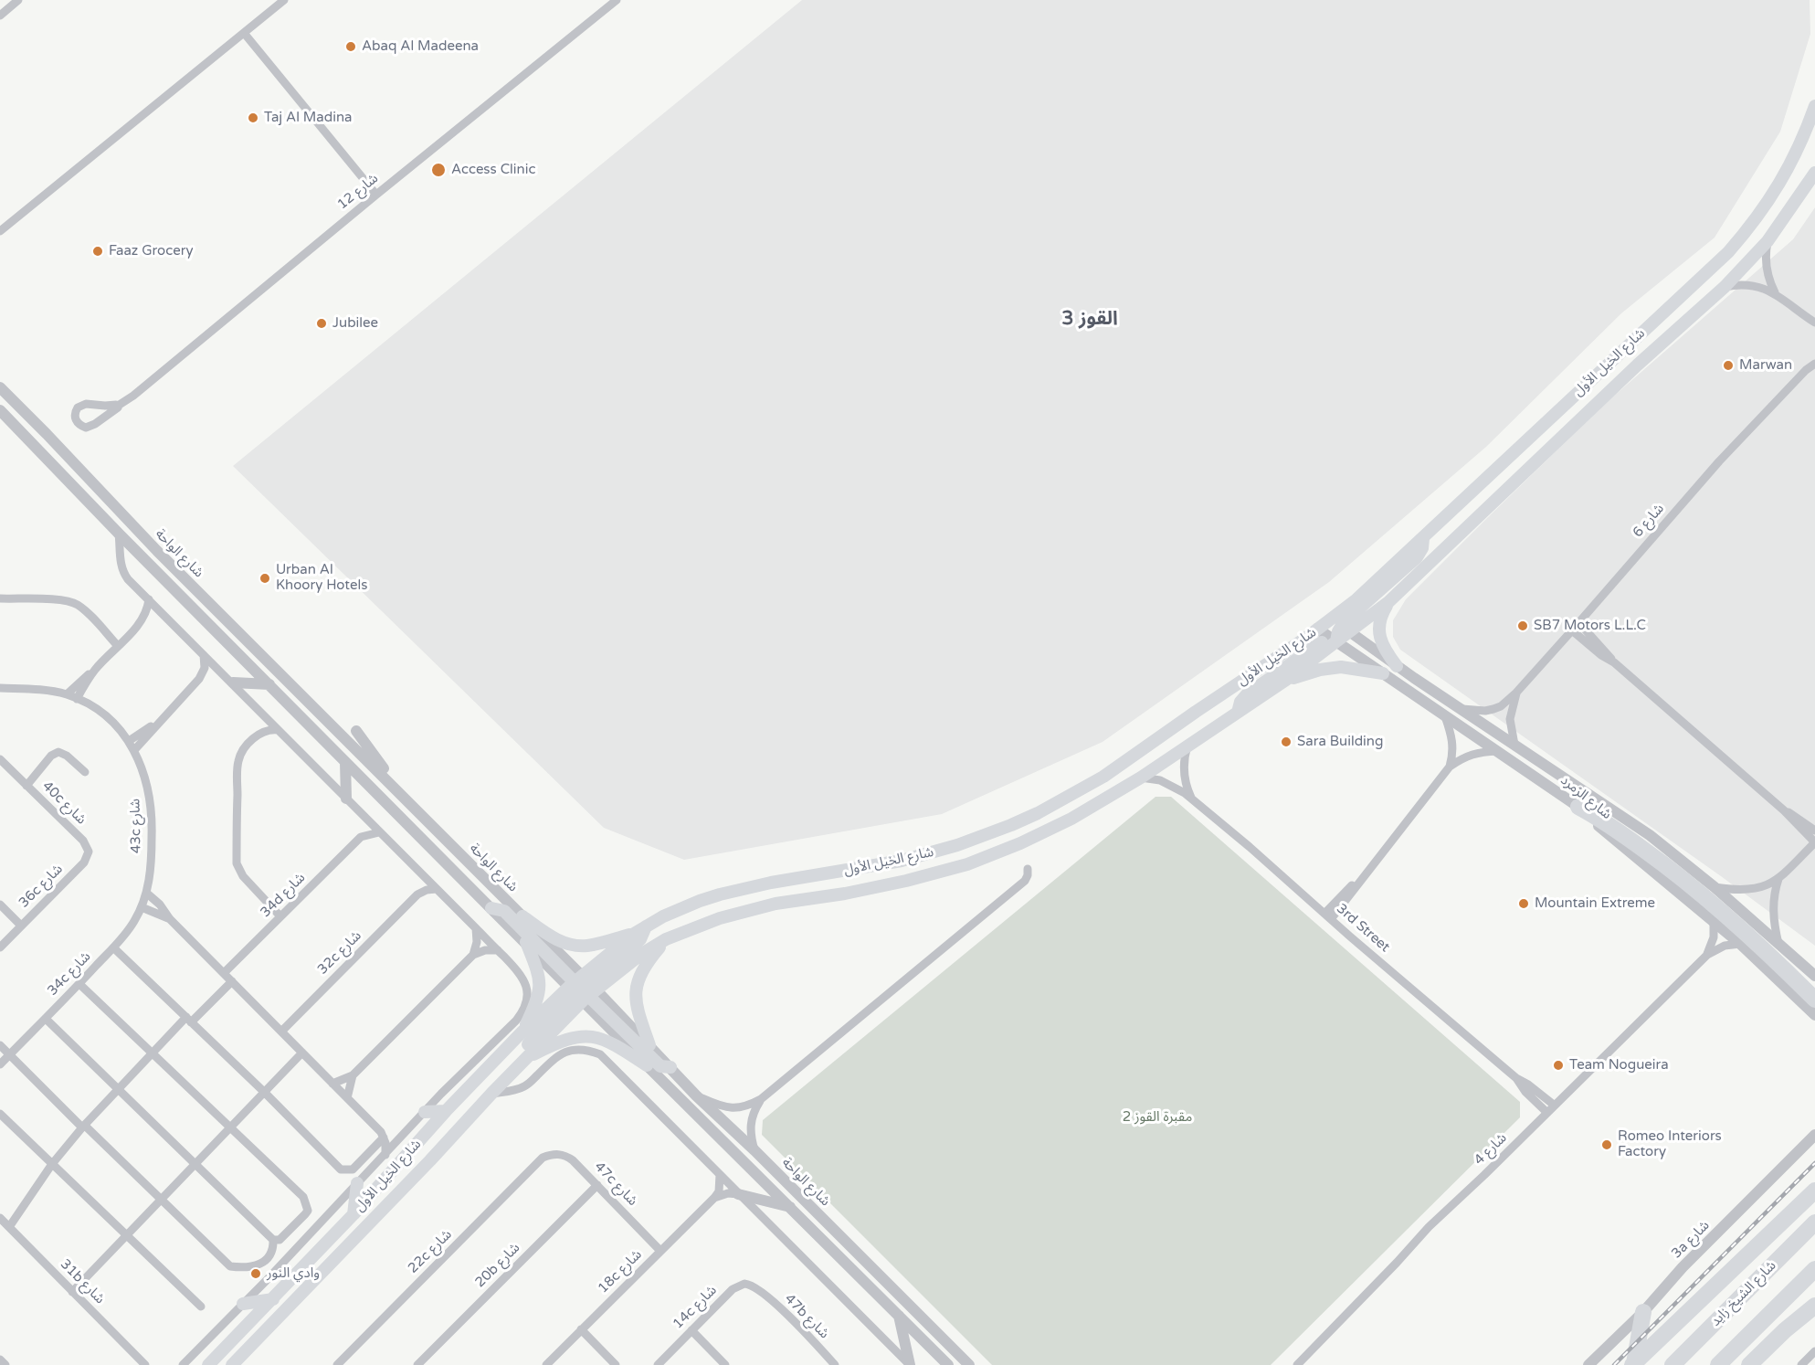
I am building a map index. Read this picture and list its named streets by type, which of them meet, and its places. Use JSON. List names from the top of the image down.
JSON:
{
  "streets": {
    "highway": ["شارع الشيخ زايد"],
    "main road": ["شارع الخيل الأول"],
    "street": [
      "شارع 12",
      "شارع 6",
      "شارع الواحة",
      "شارع الزمرد",
      "40c شارع",
      "43c شارع",
      "36c شارع",
      "34d شارع",
      "3rd Street",
      "32c شارع",
      "34c شارع",
      "شارع 4",
      "47c شارع",
      "3a شارع",
      "22c شارع",
      "20b شارع",
      "18c شارع",
      "31b شارع",
      "14c شارع",
      "47b شارع"
    ]
  },
  "crossings": [
    ["شارع الخيل الأول", "شارع الواحة"],
    ["شارع الخيل الأول", "شارع الزمرد"],
    ["شارع الخيل الأول", "3rd Street"],
    ["شارع 6", "شارع الزمرد"],
    ["شارع الزمرد", "شارع 4"],
    ["40c شارع", "36c شارع"],
    ["43c شارع", "34c شارع"],
    ["47c شارع", "22c شارع"],
    ["47c شارع", "20b شارع"],
    ["47c شارع", "18c شارع"],
    ["14c شارع", "47b شارع"]
  ],
  "districts": ["القوز 3"],
  "parks": ["مقبرة القوز 2"],
  "places": [
    "Abaq Al Madeena",
    "Taj Al Madina",
    "Access Clinic",
    "Faaz Grocery",
    "Jubilee",
    "Marwan",
    "Urban Al Khoory Hotels",
    "SB7 Motors L.L.C",
    "Sara Building",
    "Mountain Extreme",
    "Team Nogueira",
    "Romeo Interiors Factory",
    "وادي النور"
  ]
}
